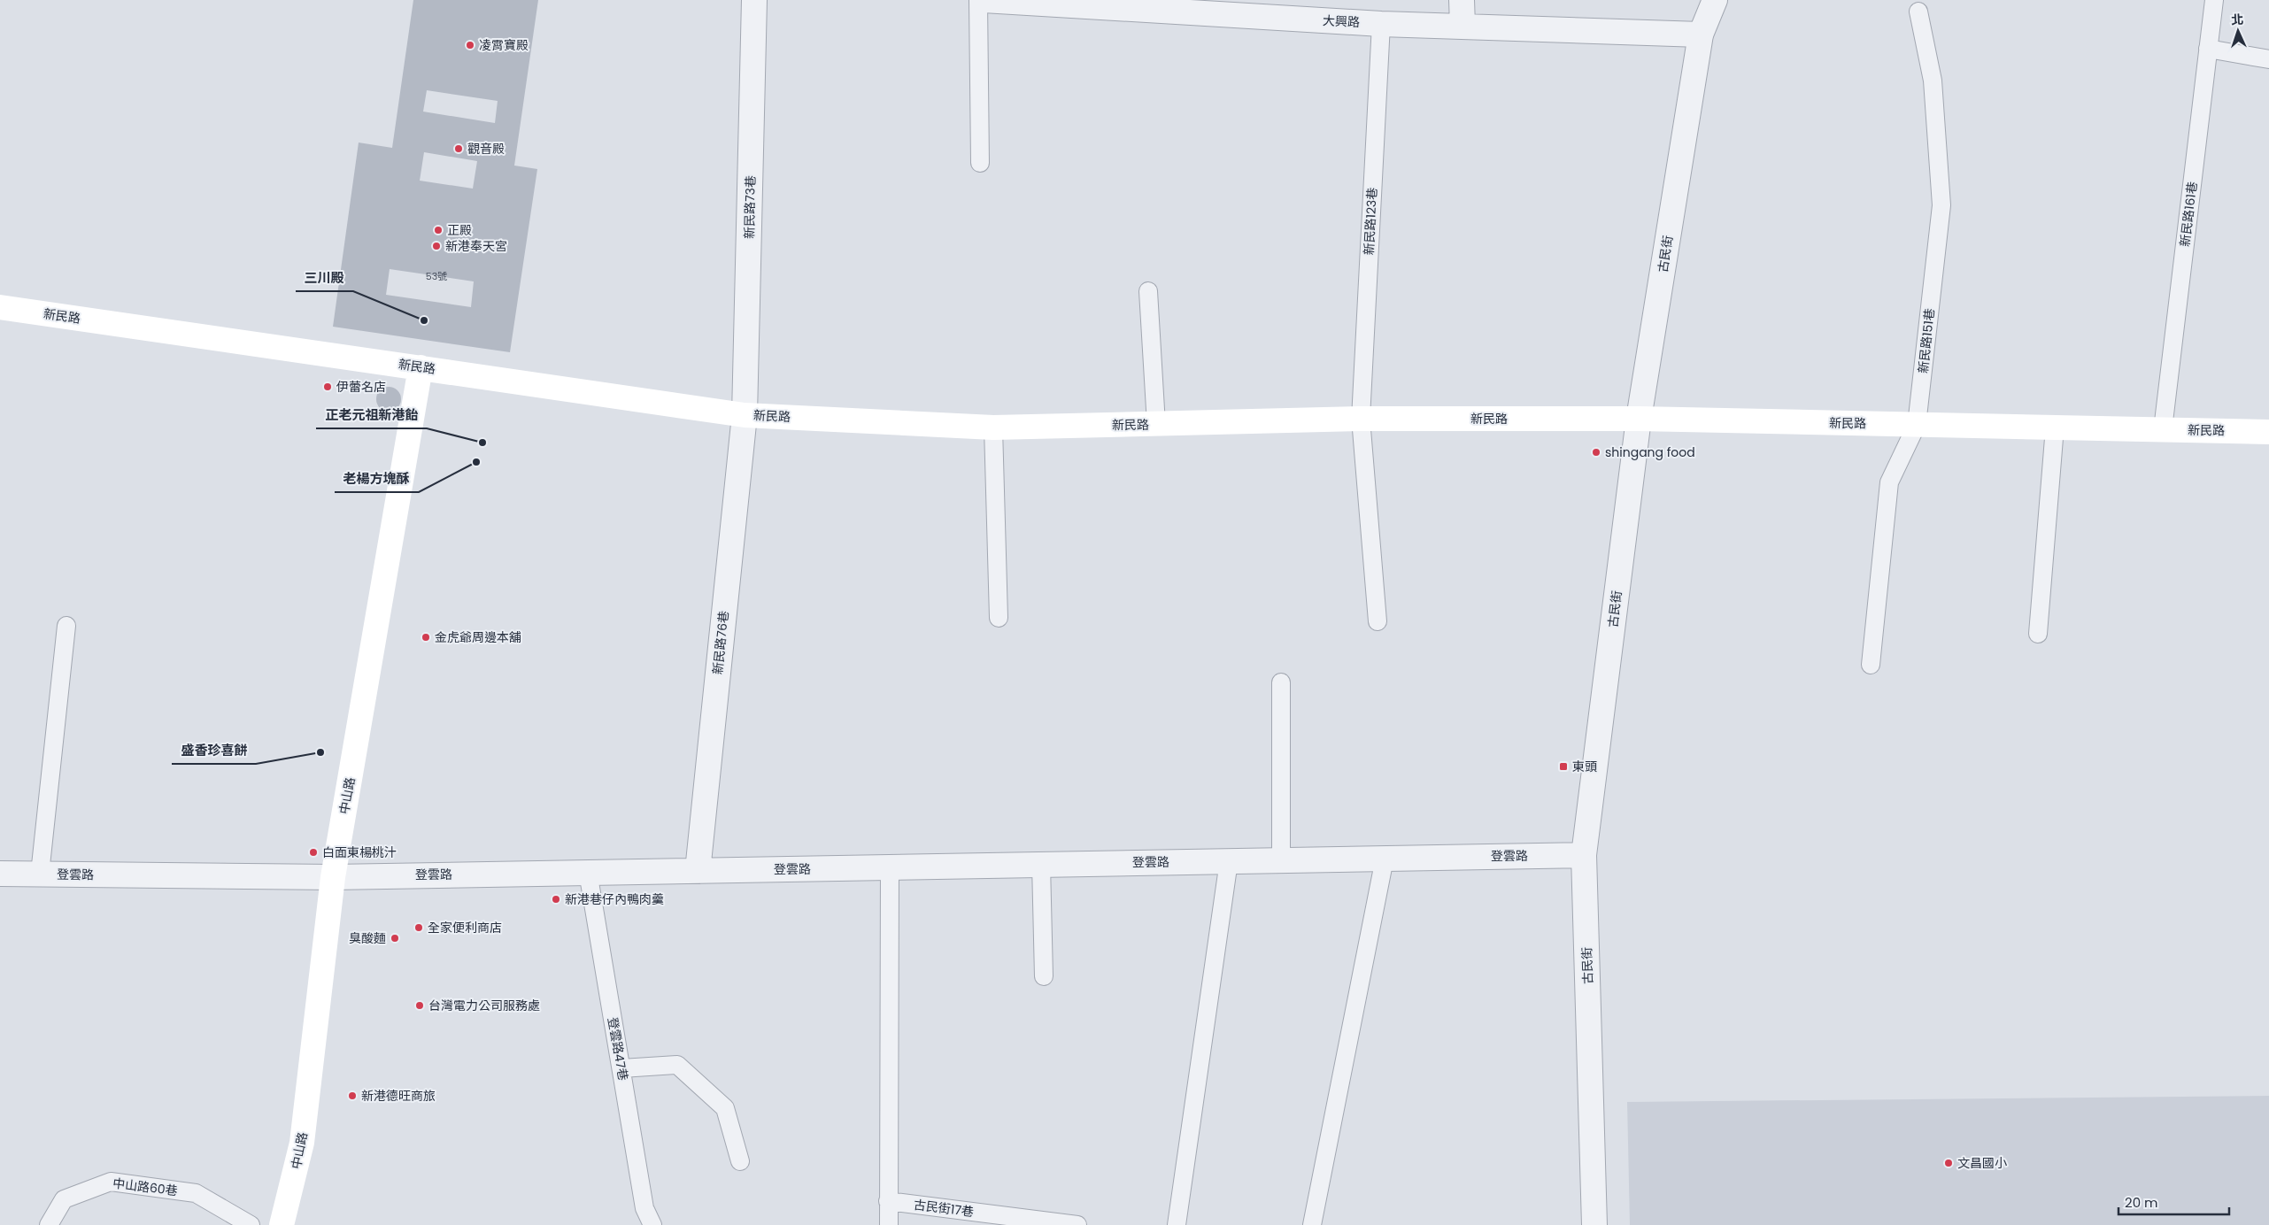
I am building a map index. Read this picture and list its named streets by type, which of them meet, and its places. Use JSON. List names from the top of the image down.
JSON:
{
  "streets": {
    "main road": ["新民路", "中山路"],
    "street": [
      "大興路",
      "新民路73巷",
      "古民街",
      "新民路76巷",
      "登雲路"
    ],
    "lane": [
      "新民路161巷",
      "新民路123巷",
      "新民路151巷",
      "登雲路47巷",
      "中山路60巷",
      "古民街17巷"
    ]
  },
  "crossings": [
    ["大興路", "新民路123巷"],
    ["大興路", "古民街"],
    ["新民路73巷", "新民路"],
    ["新民路73巷", "新民路76巷"],
    ["新民路161巷", "新民路"],
    ["新民路123巷", "新民路"],
    ["古民街", "新民路"],
    ["古民街", "登雲路"],
    ["新民路", "新民路151巷"],
    ["新民路", "新民路76巷"],
    ["新民路", "中山路"],
    ["新民路76巷", "登雲路"],
    ["中山路", "登雲路"],
    ["登雲路", "登雲路47巷"]
  ],
  "places": {
    "other": [
      "凌霄寶殿",
      "觀音殿",
      "正殿",
      "新港奉天宮",
      "三川殿",
      "伊蕾名店",
      "正老元祖新港飴",
      "shingang food",
      "老楊方塊酥",
      "金虎爺周邊本舖",
      "盛香珍喜餅",
      "白面東楊桃汁",
      "新港巷仔內鴨肉羹",
      "全家便利商店",
      "臭酸麵",
      "台灣電力公司服務處",
      "新港德旺商旅",
      "文昌國小"
    ],
    "transit": ["東頭"]
  },
  "house_numbers": ["53號"],
  "scale_bar": "20 m",
  "north": "top"
}
